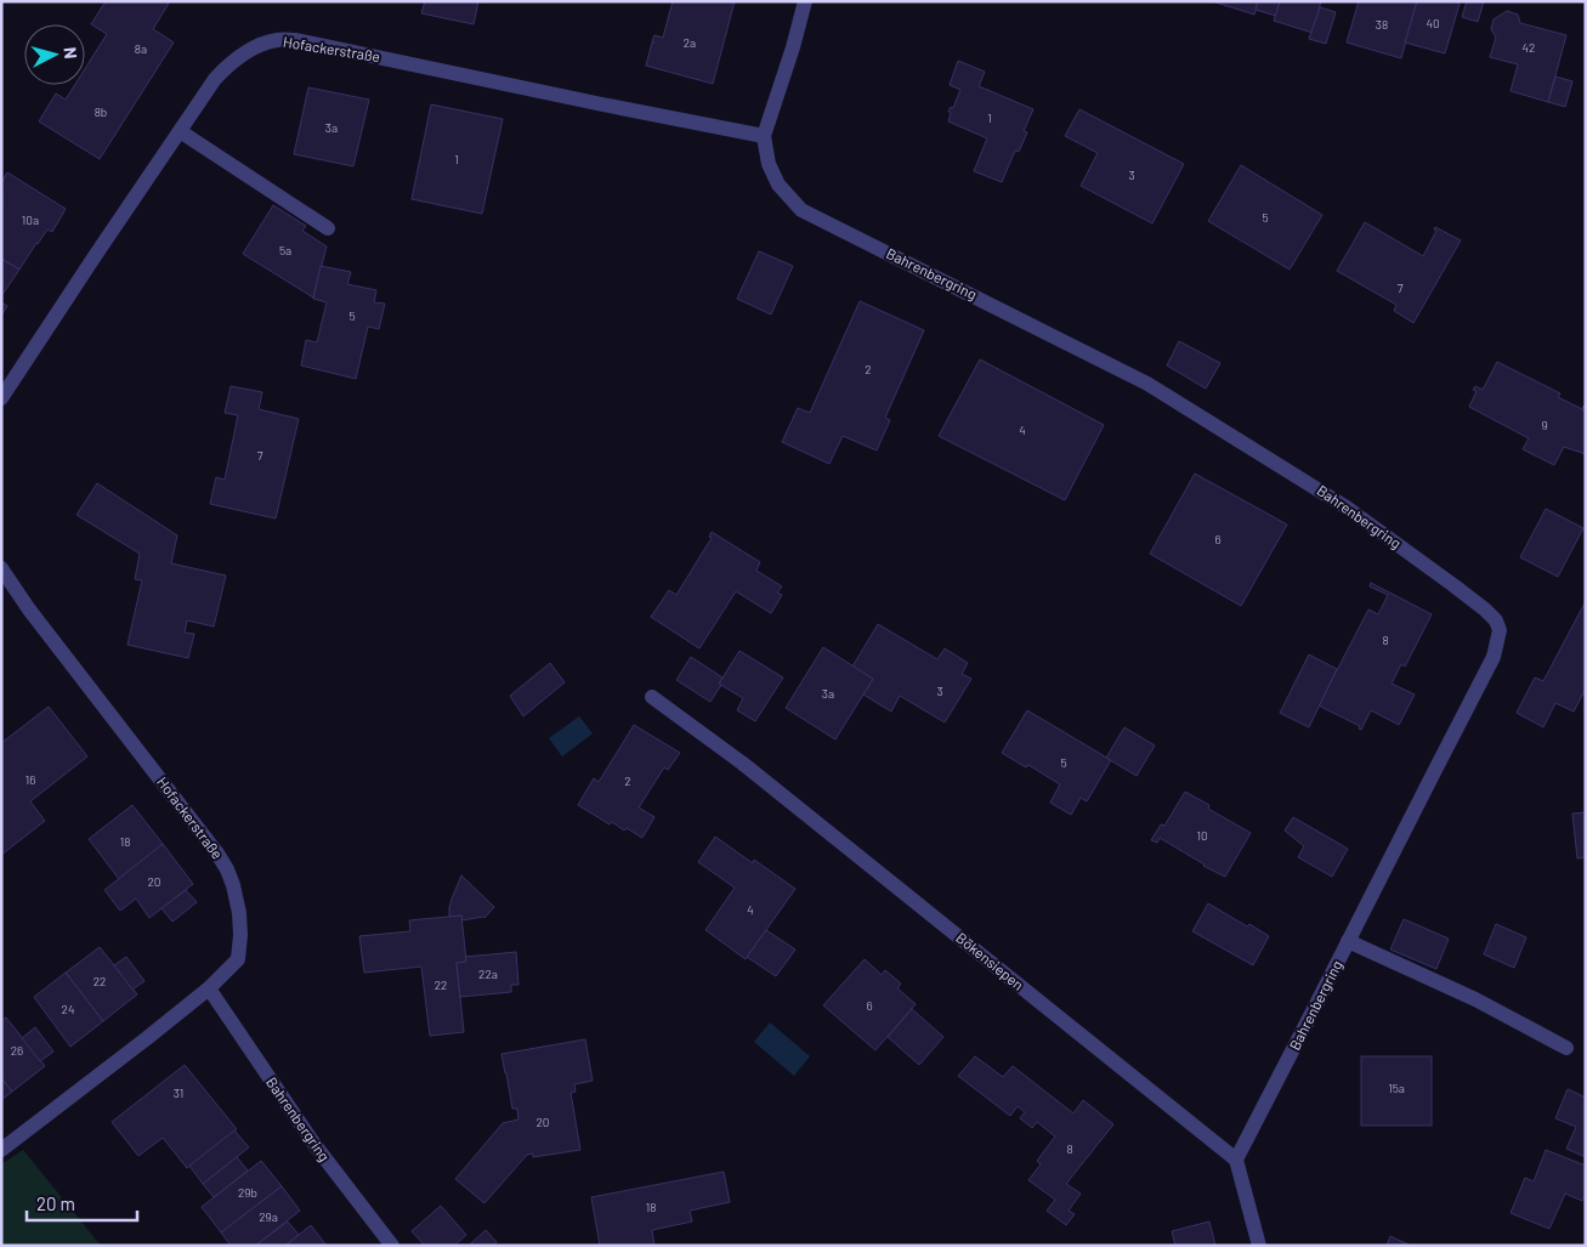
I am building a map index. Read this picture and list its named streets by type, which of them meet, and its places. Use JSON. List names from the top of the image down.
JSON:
{
  "streets": {
    "street": ["Hofackerstraße", "Bahrenbergring", "Bökensiepen"]
  },
  "crossings": [
    ["Hofackerstraße", "Bahrenbergring"],
    ["Bahrenbergring", "Bökensiepen"]
  ],
  "house_numbers": [
    "40",
    "38",
    "2a",
    "42",
    "8a",
    "8b",
    "1",
    "3a",
    "1",
    "3",
    "5",
    "10a",
    "5a",
    "7",
    "5",
    "2",
    "9",
    "4",
    "7",
    "6",
    "8",
    "3",
    "3a",
    "5",
    "16",
    "2",
    "10",
    "18",
    "20",
    "4",
    "22a",
    "22",
    "22",
    "6",
    "24",
    "26",
    "15a",
    "31",
    "20",
    "8",
    "29b",
    "18",
    "29a"
  ],
  "scale_bar": "20 m",
  "north": "right"
}
